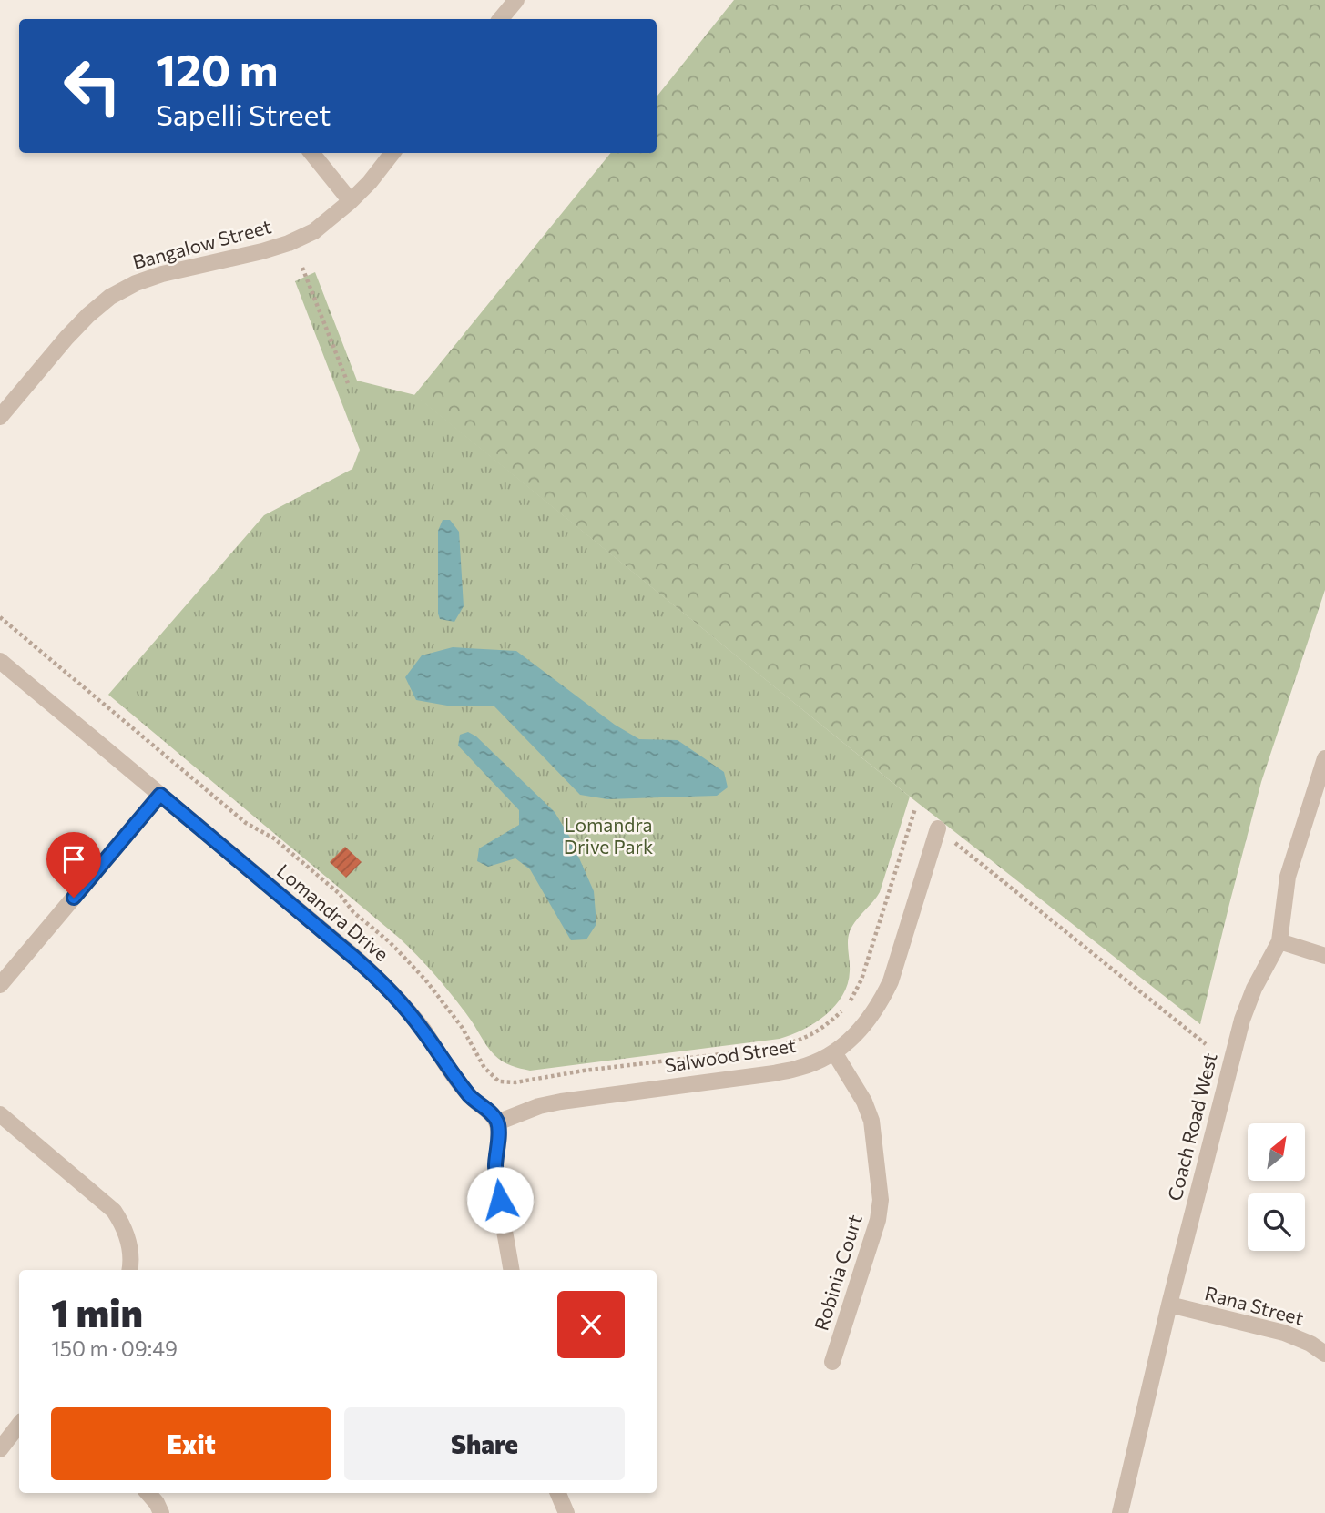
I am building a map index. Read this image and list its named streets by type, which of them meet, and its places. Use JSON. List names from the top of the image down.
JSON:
{
  "streets": {
    "street": [
      "Bangalow Street",
      "Lomandra Drive",
      "Salwood Street",
      "Coach Road West",
      "Robinia Court",
      "Rana Street"
    ]
  },
  "crossings": [
    ["Lomandra Drive", "Salwood Street"],
    ["Salwood Street", "Robinia Court"],
    ["Coach Road West", "Rana Street"]
  ],
  "parks": ["Lomandra Drive Park"],
  "north": "top right",
  "page": {
    "turn": ["120 m", "Sapelli Street"],
    "heading": ["1 min", "150 m · 09:49"],
    "buttons": ["Exit", "Share"]
  }
}
